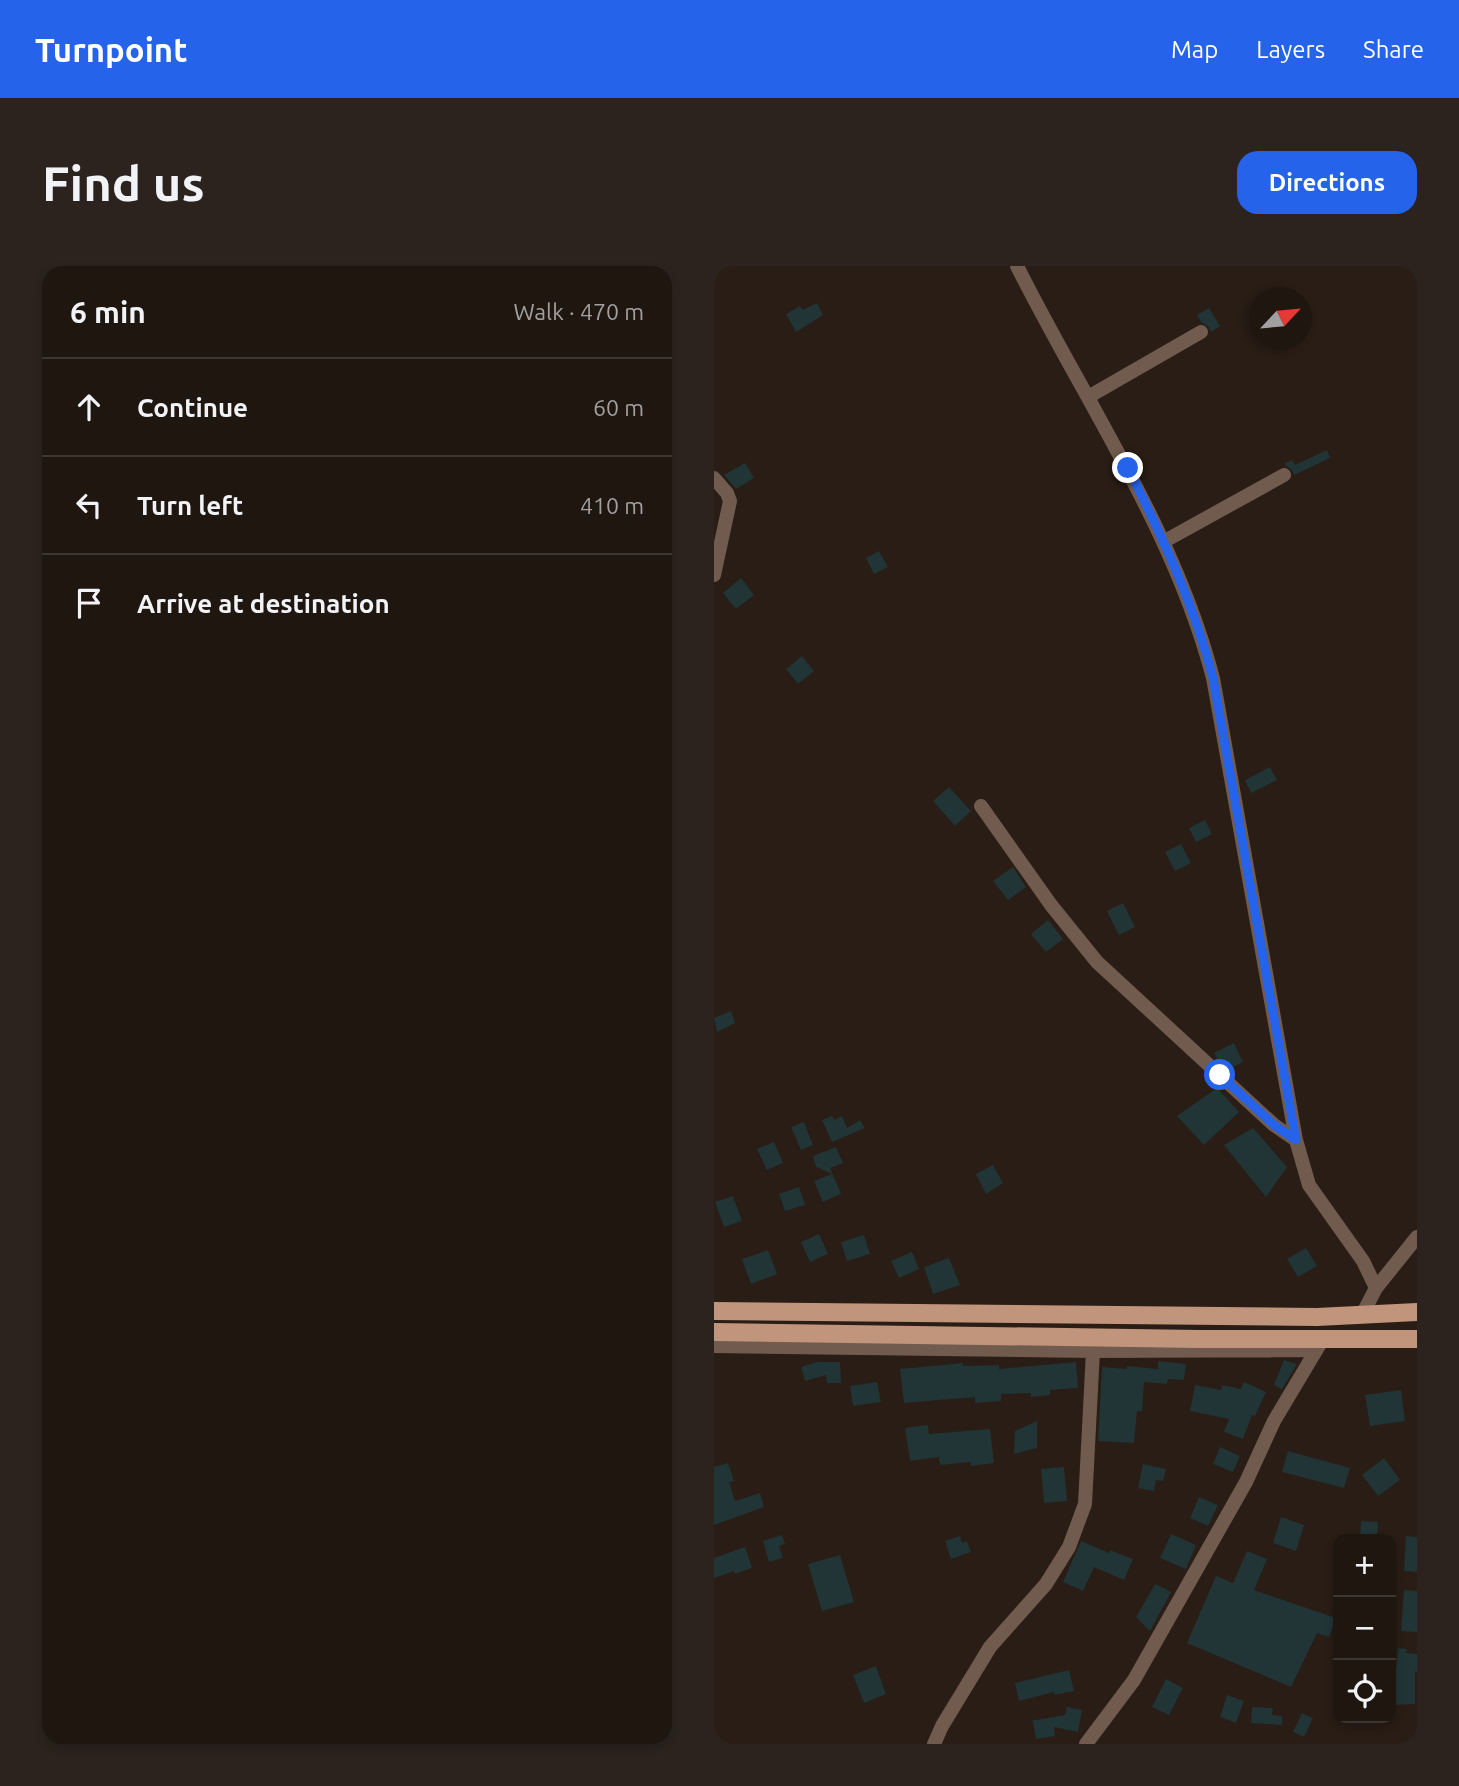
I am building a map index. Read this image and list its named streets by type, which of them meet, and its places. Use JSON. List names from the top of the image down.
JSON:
{
  "north": "top right",
  "page": {
    "header": "Turnpoint",
    "nav": ["Map", "Layers", "Share"],
    "buttons": "Directions",
    "title": "Find us",
    "heading": ["6 min", "Walk · 470 m"],
    "list": [
      ["Continue", "60 m"],
      ["Turn left", "410 m"],
      "Arrive at destination"
    ],
    "map_buttons": ["+", "−"]
  }
}
